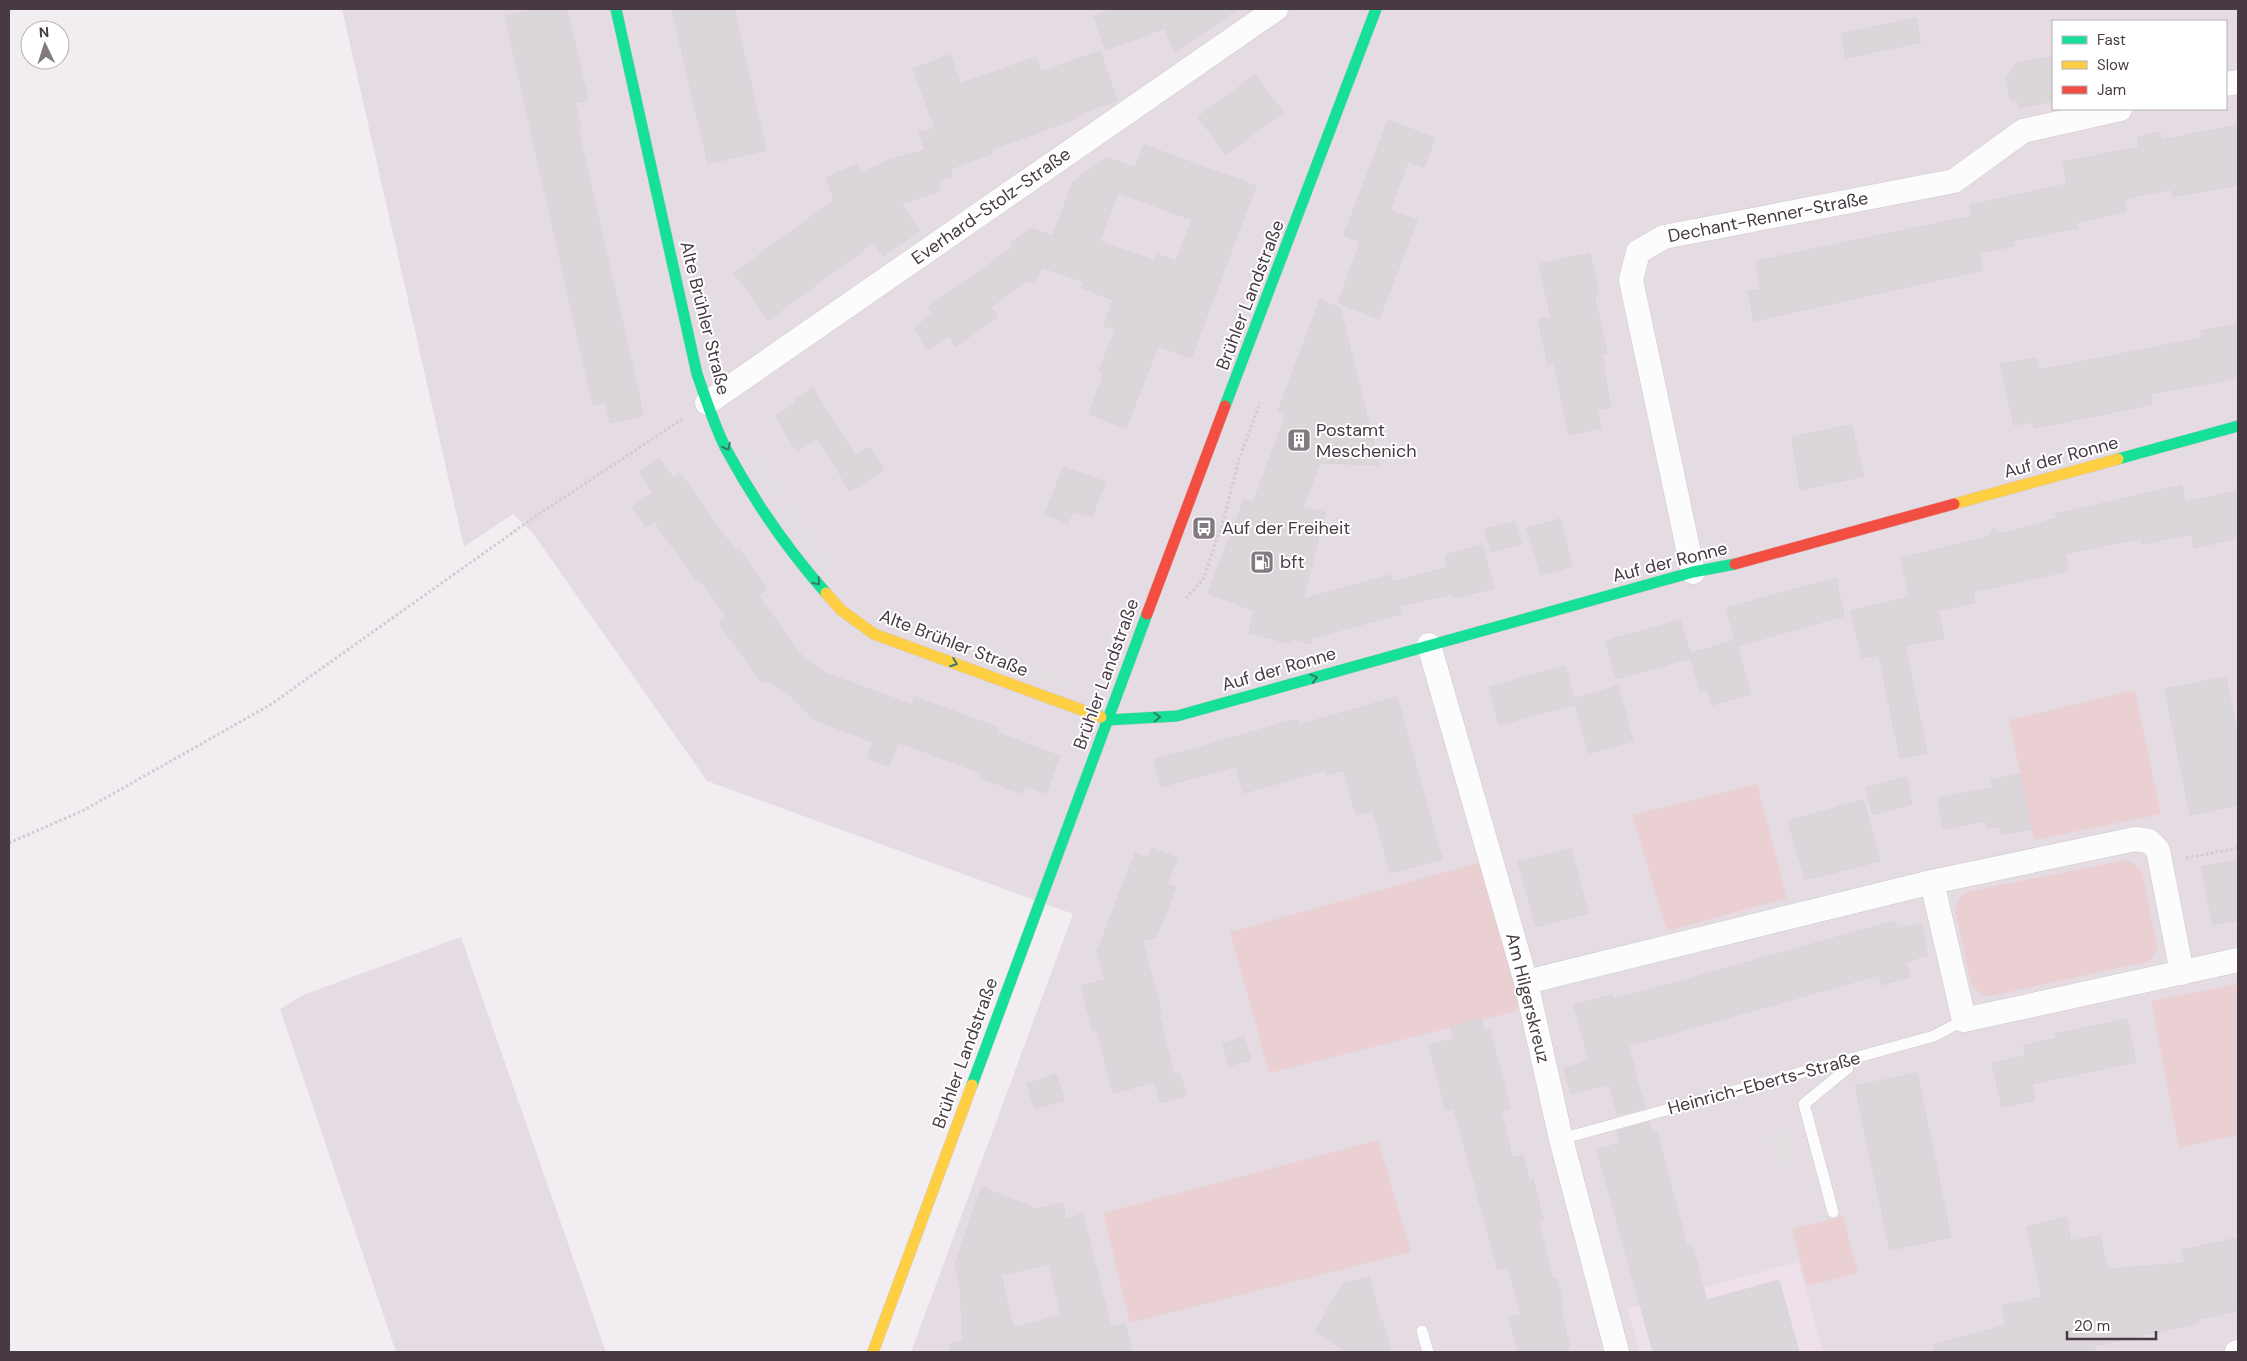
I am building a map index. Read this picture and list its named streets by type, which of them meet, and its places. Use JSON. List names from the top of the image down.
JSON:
{
  "streets": {
    "street": [
      "Everhard-Stolz-Straße",
      "Dechant-Renner-Straße",
      "Brühler Landstraße",
      "Alte Brühler Straße",
      "Auf der Ronne",
      "Am Hilgerskreuz",
      "Heinrich-Eberts-Straße"
    ]
  },
  "crossings": [
    ["Everhard-Stolz-Straße", "Alte Brühler Straße"],
    ["Dechant-Renner-Straße", "Auf der Ronne"],
    ["Brühler Landstraße", "Alte Brühler Straße"],
    ["Brühler Landstraße", "Auf der Ronne"],
    ["Alte Brühler Straße", "Auf der Ronne"],
    ["Auf der Ronne", "Am Hilgerskreuz"],
    ["Am Hilgerskreuz", "Heinrich-Eberts-Straße"]
  ],
  "one_way": ["Alte Brühler Straße"],
  "places": {
    "building": ["Postamt Meschenich"],
    "bus stop": ["Auf der Freiheit"],
    "fuel station": ["bft"]
  },
  "legend": ["Fast", "Slow", "Jam"],
  "scale_bar": "20 m",
  "north": "top"
}
